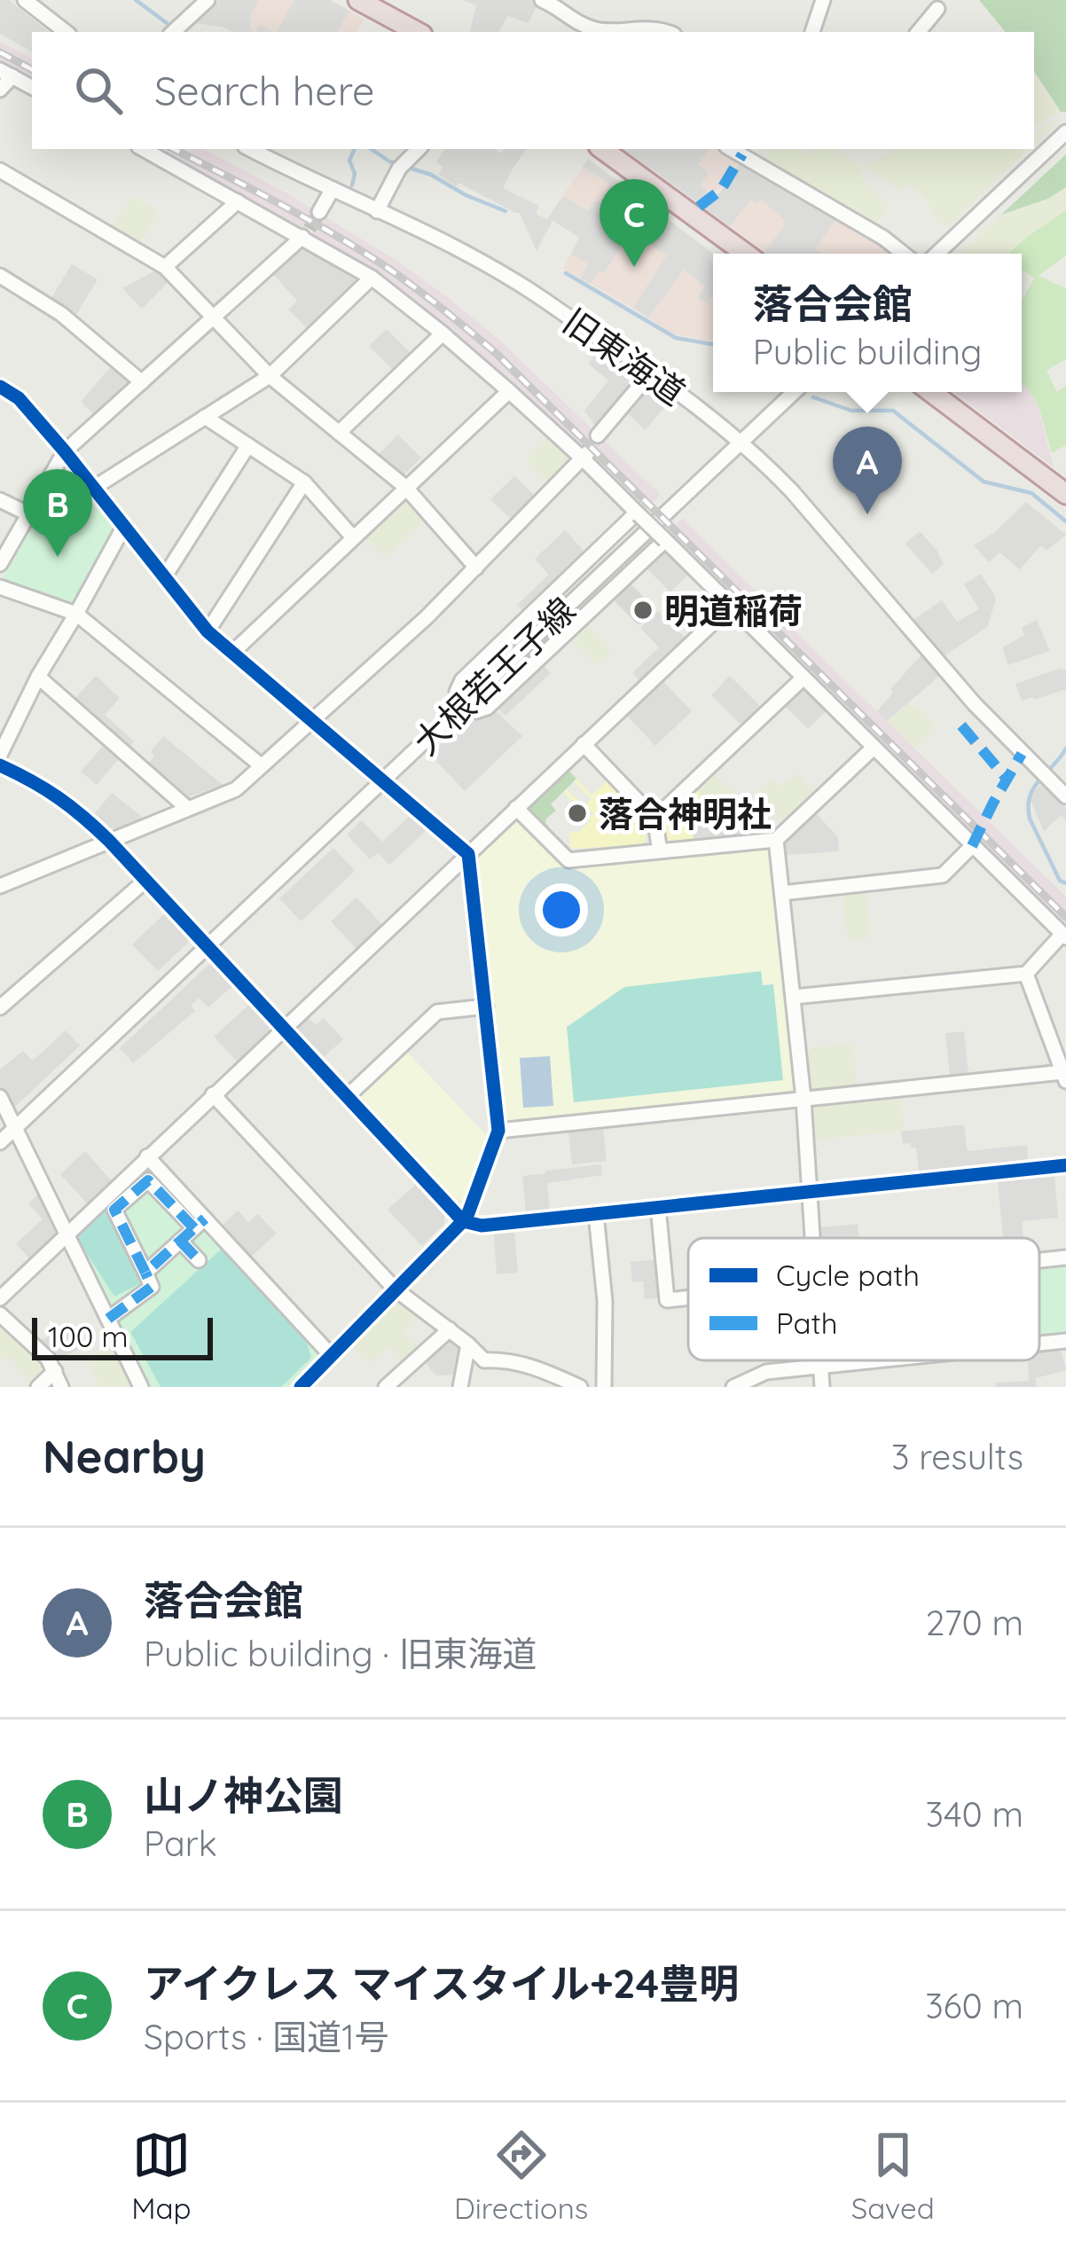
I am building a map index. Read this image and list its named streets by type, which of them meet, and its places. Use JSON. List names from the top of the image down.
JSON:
{
  "streets": {
    "street": ["旧東海道", "大根若王子線"]
  },
  "crossings": [
    ["旧東海道", "大根若王子線"]
  ],
  "places": ["明道稲荷", "落合神明社"],
  "legend": ["Cycle path", "Path"],
  "scale_bar": "100 m",
  "page": {
    "search": "Search here",
    "pins": ["C", "A", "B"],
    "popup": ["落合会館", "Public building"],
    "scale": "100 m",
    "heading": ["Nearby", "3 results"],
    "list": [
      {
        "mark": "A",
        "name": "落合会館",
        "note": "Public building · 旧東海道",
        "value": "270 m"
      },
      {
        "mark": "B",
        "name": "山ノ神公園",
        "note": "Park",
        "value": "340 m"
      },
      {
        "mark": "C",
        "name": "アイクレス マイスタイル+24豊明",
        "note": "Sports · 国道1号",
        "value": "360 m"
      }
    ],
    "nav": ["Map", "Directions", "Saved"]
  }
}
